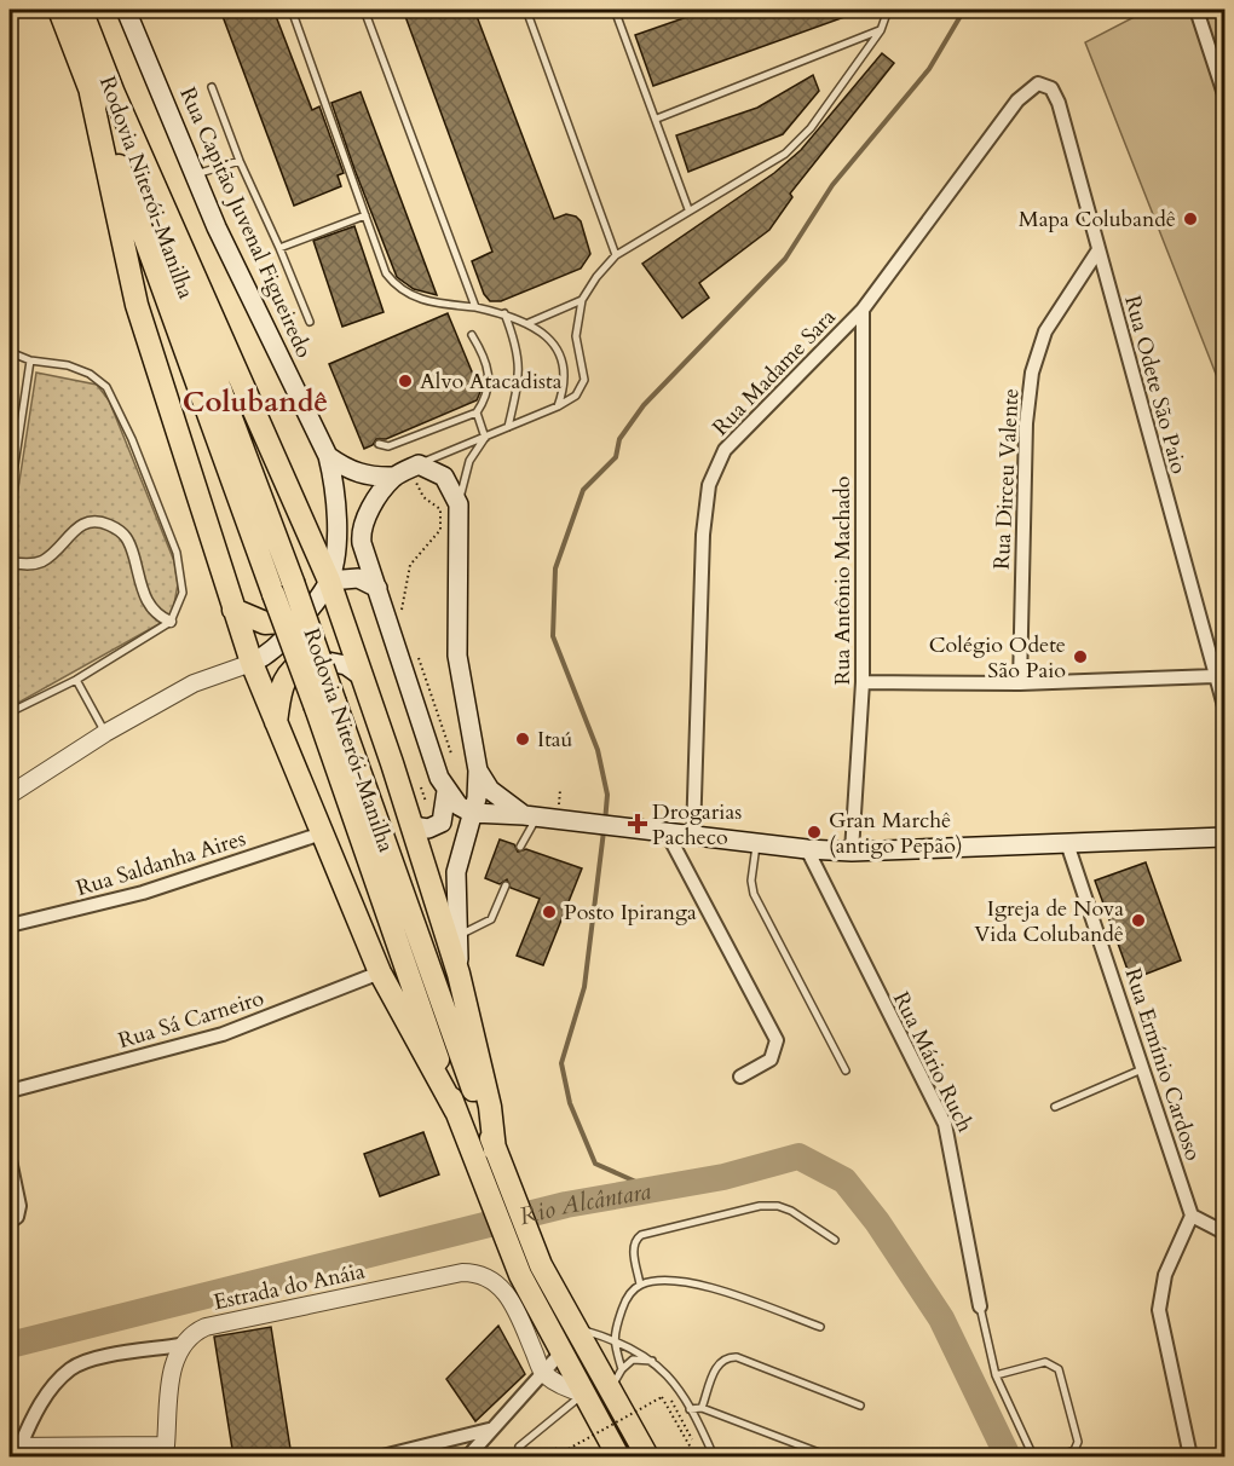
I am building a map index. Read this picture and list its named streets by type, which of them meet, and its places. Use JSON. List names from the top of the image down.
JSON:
{
  "streets": {
    "highway": ["Rodovia Niterói-Manilha"],
    "main road": ["Rua Capitão Juvenal Figueiredo"],
    "street": [
      "Rua Madame Sara",
      "Rua Odete São Paio",
      "Rua Dirceu Valente",
      "Rua Antônio Machado",
      "Rua Saldanha Aires",
      "Rua Sá Carneiro",
      "Rua Mário Ruch",
      "Rua Ermínio Cardoso",
      "Estrada do Anáia"
    ]
  },
  "crossings": [
    ["Rua Madame Sara", "Rua Odete São Paio"],
    ["Rua Madame Sara", "Rua Antônio Machado"],
    ["Rua Odete São Paio", "Rua Dirceu Valente"]
  ],
  "districts": ["Colubandê"],
  "water": ["Rio Alcântara"],
  "places": {
    "other": [
      "Mapa Colubandê",
      "Alvo Atacadista",
      "Colégio Odete São Paio",
      "Itaú",
      "Gran Marchê (antigo Pepão)",
      "Posto Ipiranga",
      "Igreja de Nova Vida Colubandê"
    ],
    "health": ["Drogarias Pacheco"]
  }
}
